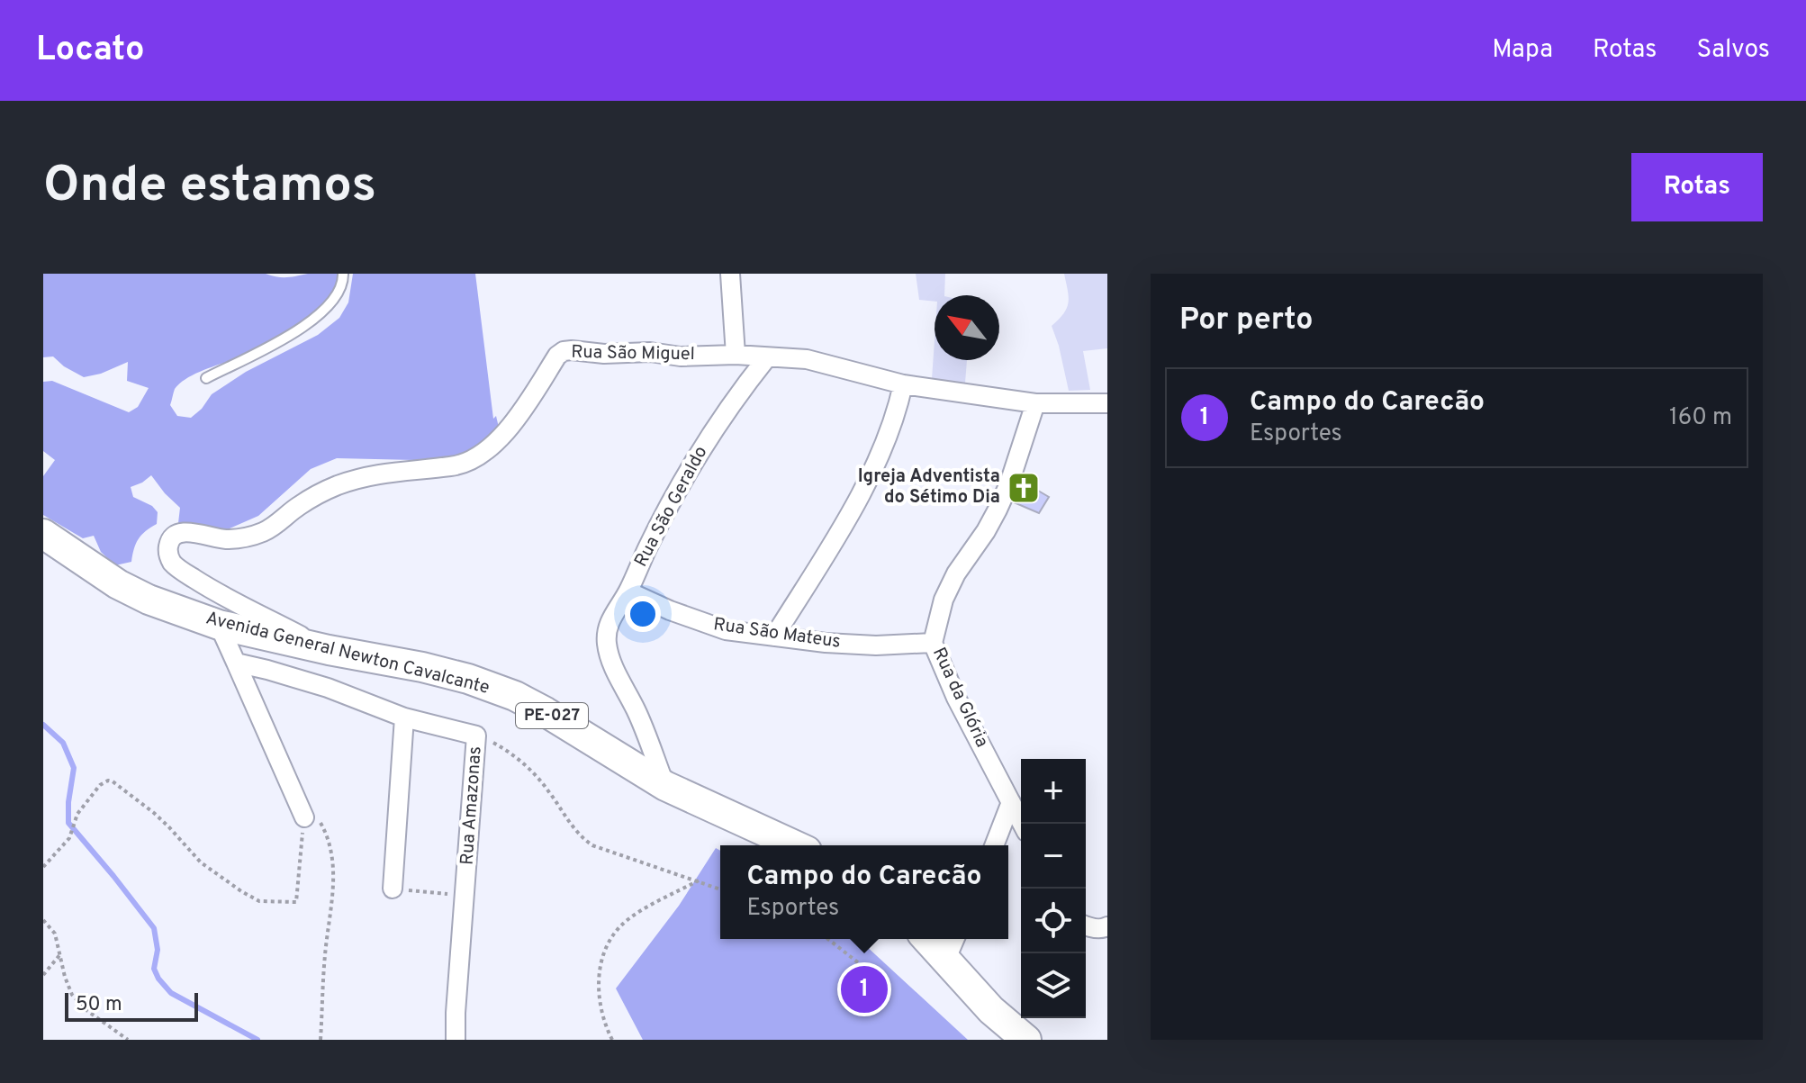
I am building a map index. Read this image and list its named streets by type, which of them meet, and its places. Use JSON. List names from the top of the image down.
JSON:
{
  "streets": {
    "main road": ["Avenida General Newton Cavalcante", "PE-027"],
    "street": [
      "Rua São Miguel",
      "Rua São Geraldo",
      "Rua São Mateus",
      "Rua da Glória",
      "Rua Amazonas"
    ]
  },
  "crossings": [
    ["Rua São Miguel", "Rua São Geraldo"],
    ["Rua São Miguel", "Avenida General Newton Cavalcante"],
    ["Rua São Miguel", "Rua da Glória"],
    ["Rua São Geraldo", "Rua São Mateus"],
    ["Rua São Geraldo", "Avenida General Newton Cavalcante"],
    ["Rua São Mateus", "Rua da Glória"]
  ],
  "places": {
    "church": ["Igreja Adventista do Sétimo Dia"]
  },
  "scale_bar": "50 m",
  "north": "top left",
  "page": {
    "header": "Locato",
    "nav": ["Mapa", "Rotas", "Salvos"],
    "buttons": "Rotas",
    "title": "Onde estamos",
    "heading": "Por perto",
    "list": [
      {
        "mark": "1",
        "name": "Campo do Carecão",
        "note": "Esportes",
        "value": "160 m"
      }
    ],
    "map_buttons": ["+", "−"],
    "popup": ["Campo do Carecão", "Esportes"],
    "pins": "1",
    "scale": "50 m"
  }
}
